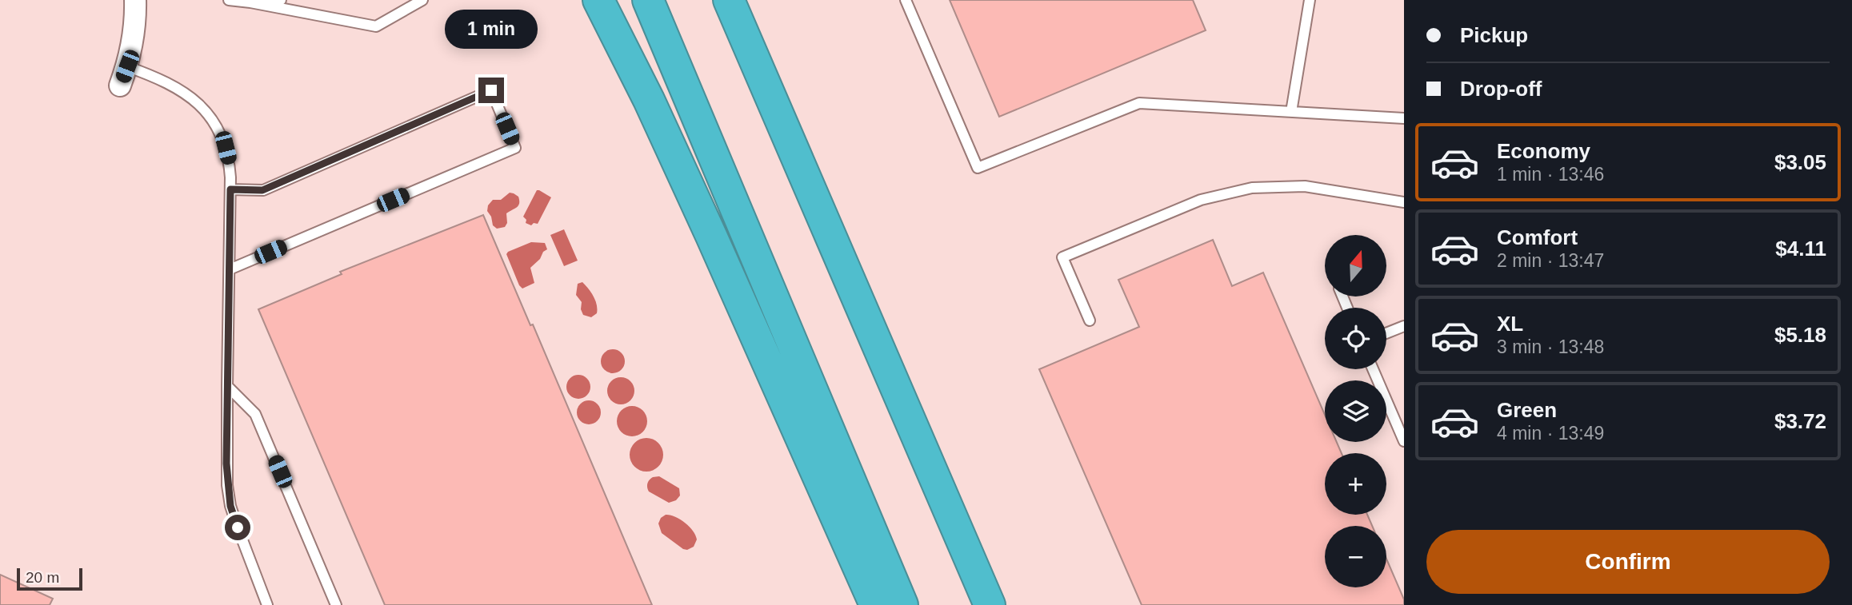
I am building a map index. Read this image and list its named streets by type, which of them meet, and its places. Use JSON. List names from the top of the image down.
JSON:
{
  "scale_bar": "20 m",
  "north": "top",
  "page": {
    "banner": ["Pickup", "Drop-off"],
    "bubble": "1 min",
    "list": [
      {
        "name": "Economy",
        "note": "1 min · 13:46",
        "value": "$3.05"
      },
      {
        "name": "Comfort",
        "note": "2 min · 13:47",
        "value": "$4.11"
      },
      {
        "name": "XL",
        "note": "3 min · 13:48",
        "value": "$5.18"
      },
      {
        "name": "Green",
        "note": "4 min · 13:49",
        "value": "$3.72"
      }
    ],
    "map_buttons": ["+", "−"],
    "buttons": "Confirm",
    "scale": "20 m"
  }
}
